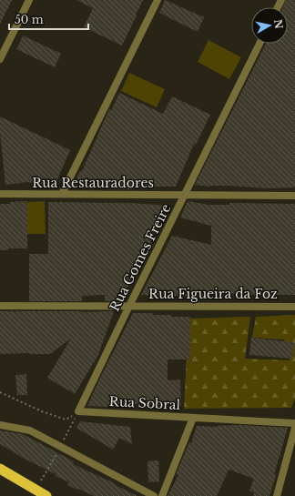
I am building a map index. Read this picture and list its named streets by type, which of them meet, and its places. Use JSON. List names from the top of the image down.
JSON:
{
  "streets": {
    "street": [
      "Rua Restauradores",
      "Rua Gomes Freire",
      "Rua Figueira da Foz",
      "Rua Sobral"
    ]
  },
  "crossings": [
    ["Rua Restauradores", "Rua Gomes Freire"],
    ["Rua Gomes Freire", "Rua Figueira da Foz"],
    ["Rua Gomes Freire", "Rua Sobral"]
  ],
  "scale_bar": "50 m",
  "north": "right"
}
